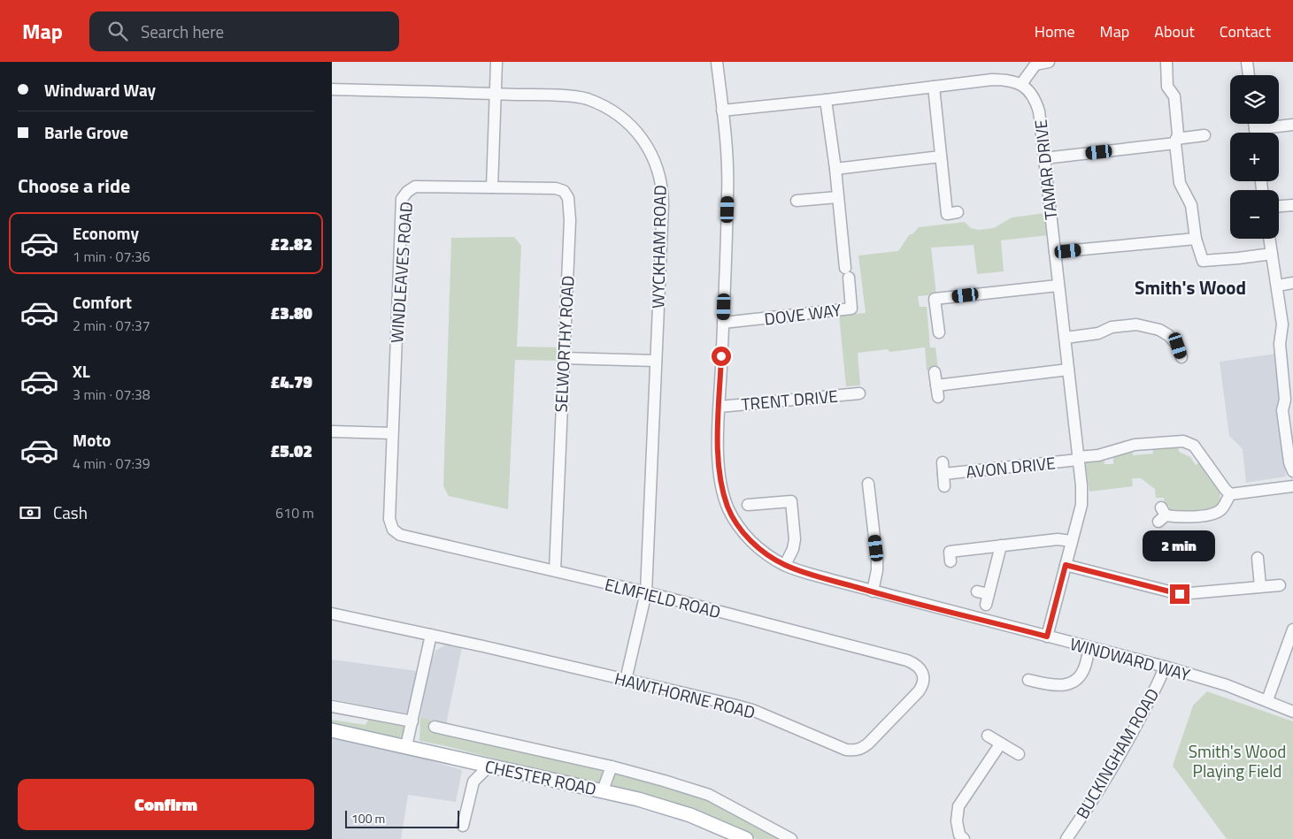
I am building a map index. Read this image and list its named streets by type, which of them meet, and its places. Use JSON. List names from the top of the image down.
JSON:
{
  "streets": {
    "main road": ["CHESTER ROAD"],
    "street": [
      "TAMAR DRIVE",
      "WYCKHAM ROAD",
      "WINDLEAVES ROAD",
      "DOVE WAY",
      "SELWORTHY ROAD",
      "TRENT DRIVE",
      "AVON DRIVE",
      "ELMFIELD ROAD",
      "WINDWARD WAY",
      "HAWTHORNE ROAD",
      "BUCKINGHAM ROAD"
    ]
  },
  "crossings": [
    ["TAMAR DRIVE", "AVON DRIVE"],
    ["TAMAR DRIVE", "WINDWARD WAY"],
    ["WYCKHAM ROAD", "ELMFIELD ROAD"],
    ["WYCKHAM ROAD", "HAWTHORNE ROAD"],
    ["WINDLEAVES ROAD", "SELWORTHY ROAD"],
    ["WINDLEAVES ROAD", "ELMFIELD ROAD"],
    ["DOVE WAY", "WINDWARD WAY"],
    ["SELWORTHY ROAD", "ELMFIELD ROAD"],
    ["TRENT DRIVE", "WINDWARD WAY"],
    ["ELMFIELD ROAD", "HAWTHORNE ROAD"],
    ["WINDWARD WAY", "BUCKINGHAM ROAD"]
  ],
  "districts": ["Smith's Wood"],
  "parks": ["Smith's Wood Playing Field"],
  "scale_bar": "100 m",
  "page": {
    "header": "Map",
    "search": "Search here",
    "nav": [
      "Home",
      "Map",
      "About",
      "Contact"
    ],
    "banner": ["Windward Way", "Barle Grove"],
    "map_buttons": ["+", "−"],
    "heading": "Choose a ride",
    "list": [
      {
        "name": "Economy",
        "note": "1 min · 07:36",
        "value": "£2.82"
      },
      {
        "name": "Comfort",
        "note": "2 min · 07:37",
        "value": "£3.80"
      },
      {
        "name": "XL",
        "note": "3 min · 07:38",
        "value": "£4.79"
      },
      {
        "name": "Moto",
        "note": "4 min · 07:39",
        "value": "£5.02"
      }
    ],
    "pay": ["Cash", "610 m"],
    "bubble": "2 min",
    "buttons": "Confirm",
    "scale": "100 m"
  }
}
